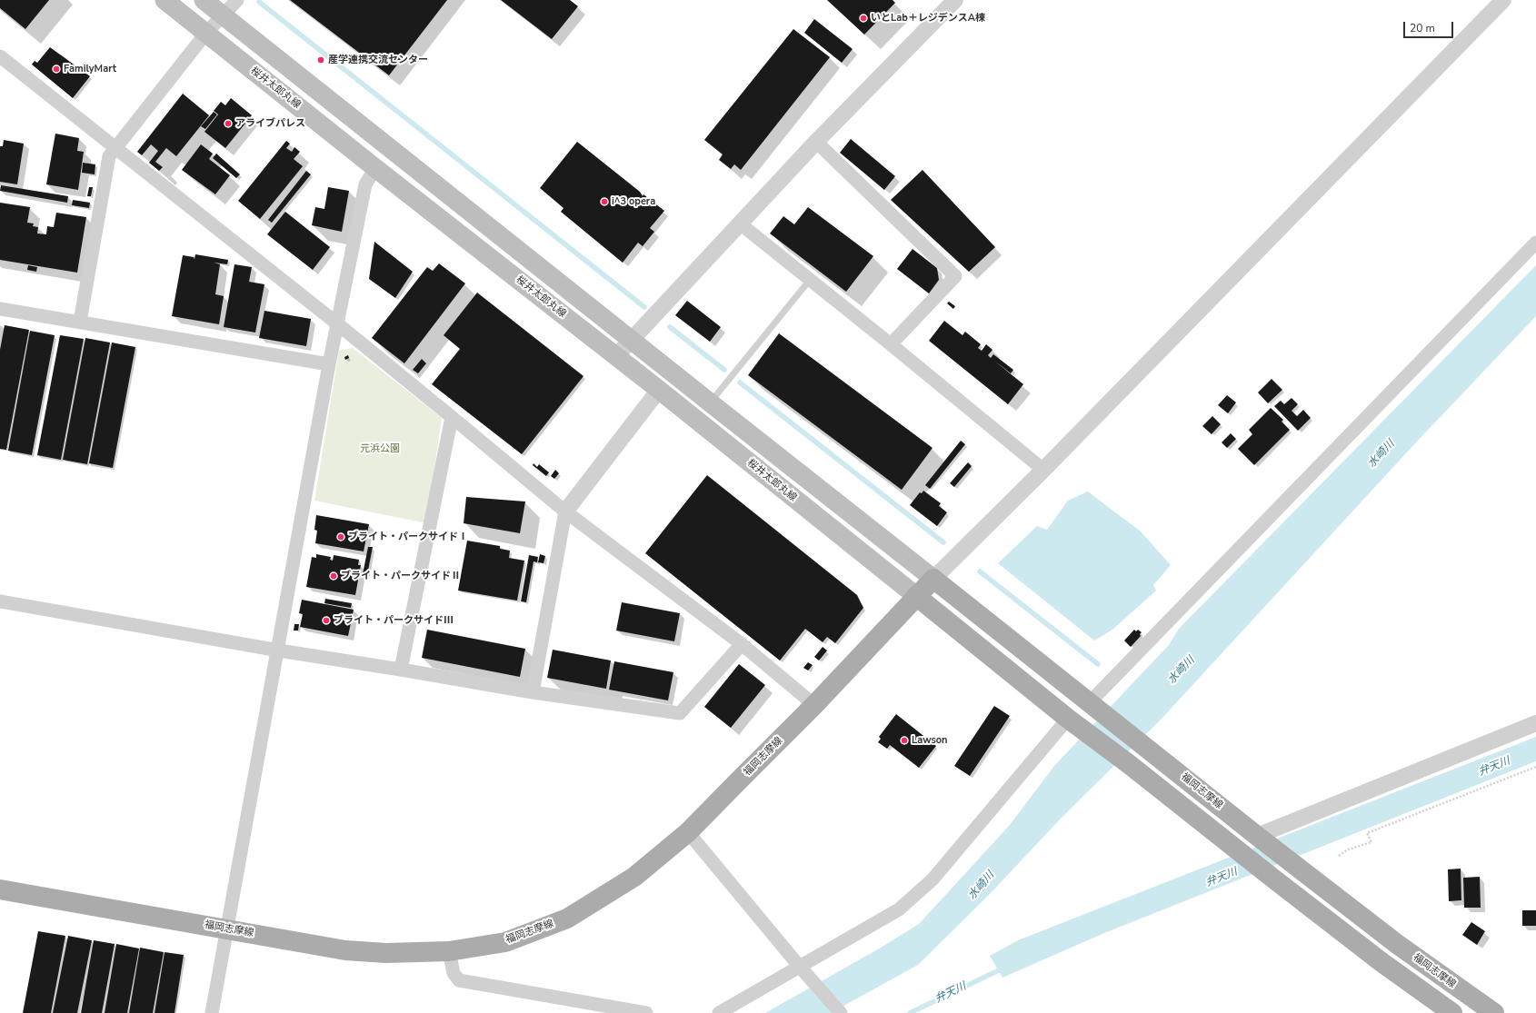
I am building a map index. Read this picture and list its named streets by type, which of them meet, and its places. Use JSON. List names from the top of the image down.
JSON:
{
  "streets": {
    "main road": ["桜井太郎丸線", "福岡志摩線"]
  },
  "crossings": [
    ["桜井太郎丸線", "福岡志摩線"]
  ],
  "water": ["水崎川", "弁天川"],
  "parks": ["元浜公園"],
  "places": [
    "いとLab＋レジデンスA棟",
    "産学連携交流センター",
    "FamilyMart",
    "アライブパレス",
    "i^3 opera",
    "ブライト・パークサイドⅠ",
    "ブライト・パークサイドⅡ",
    "ブライト・パークサイドⅢ",
    "Lawson"
  ],
  "scale_bar": "20 m"
}
